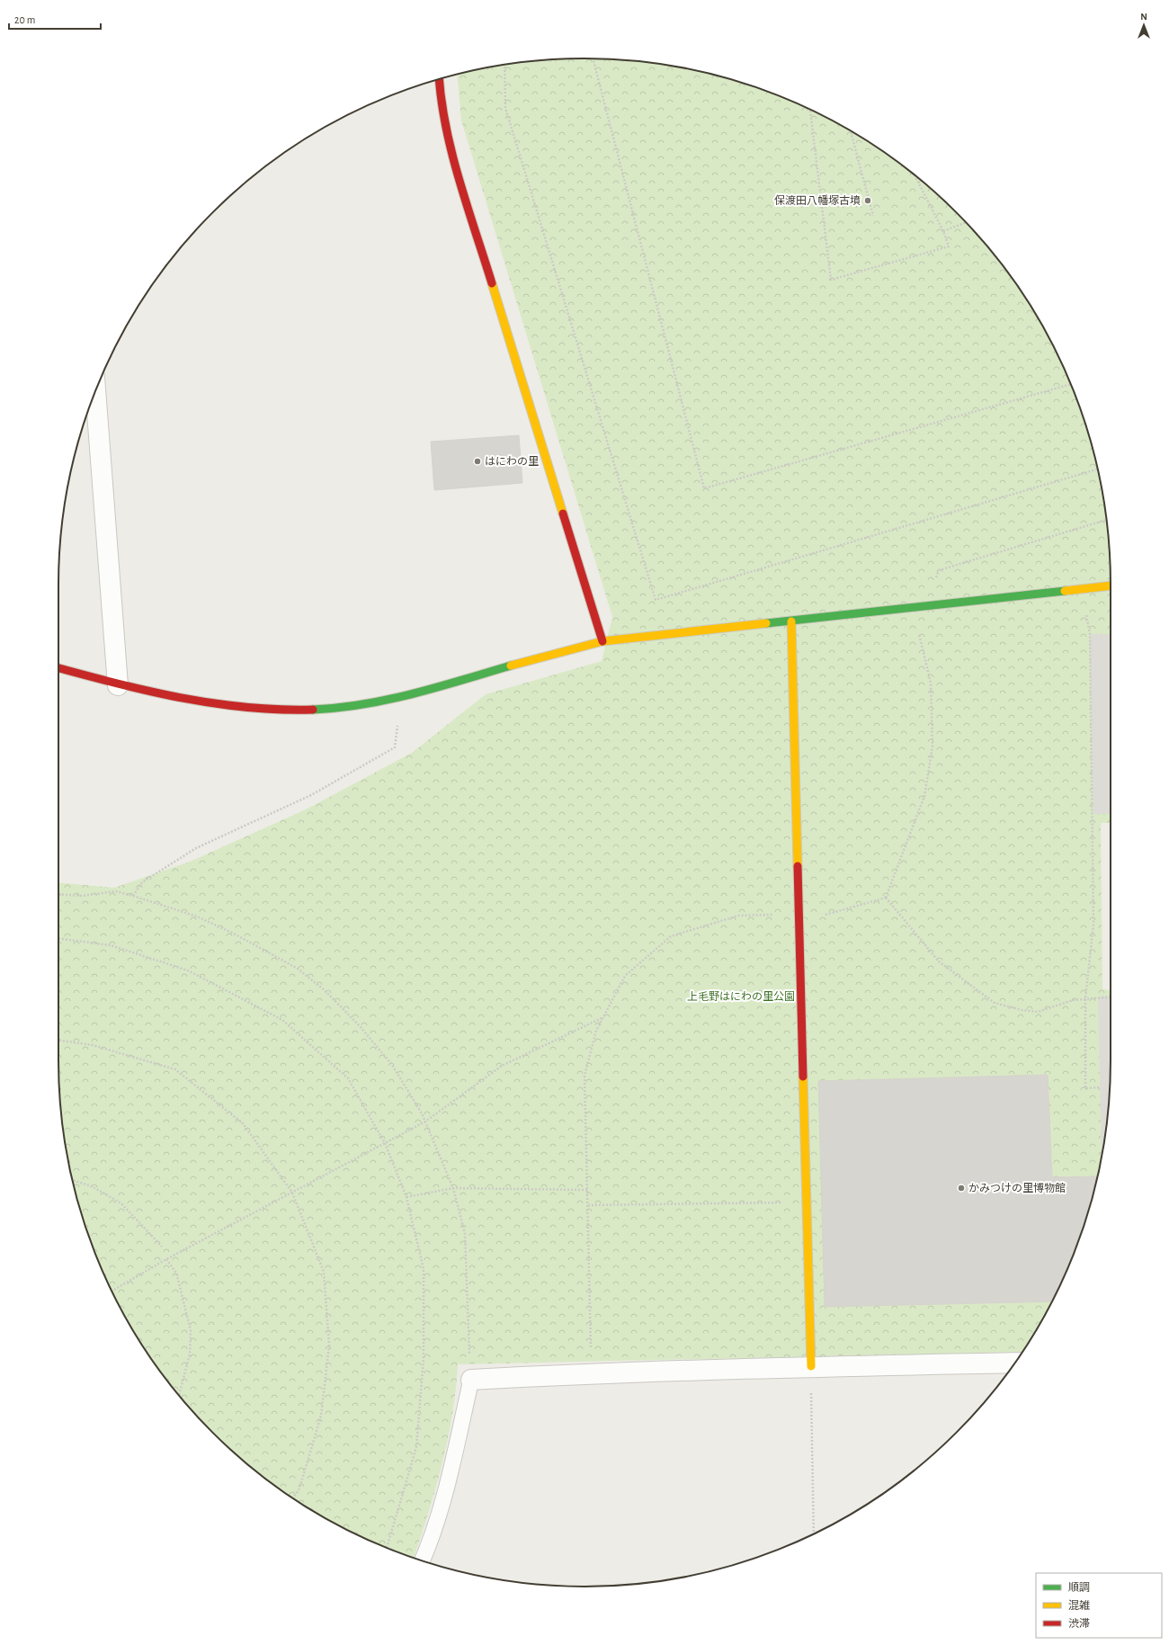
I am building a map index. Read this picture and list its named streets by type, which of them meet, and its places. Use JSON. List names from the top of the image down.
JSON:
{
  "parks": ["上毛野はにわの里公園"],
  "places": ["保渡田八幡塚古墳", "はにわの里", "かみつけの里博物館"],
  "legend": ["順調", "混雑", "渋滞"],
  "scale_bar": "20 m",
  "north": "top"
}
